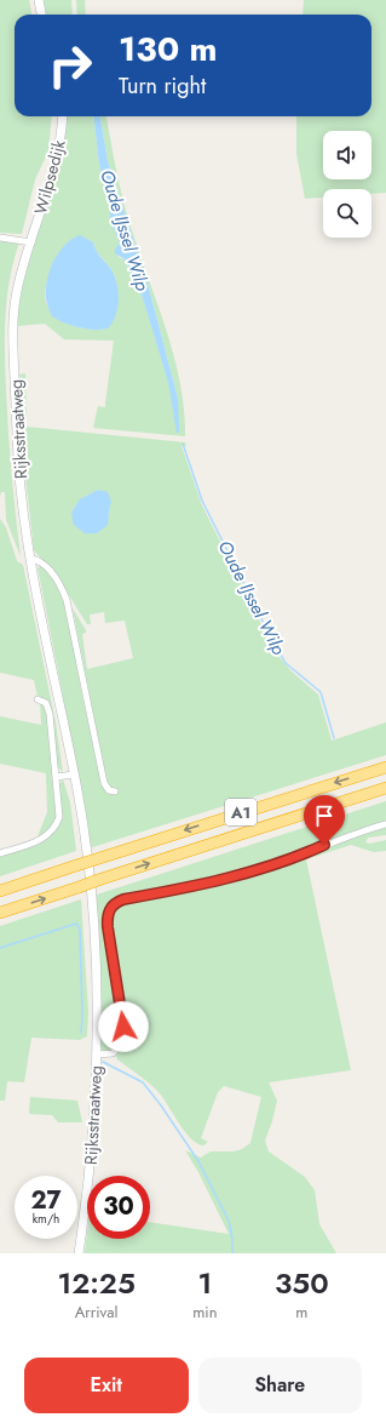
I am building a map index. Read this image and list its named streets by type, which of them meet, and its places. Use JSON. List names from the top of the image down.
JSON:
{
  "streets": {
    "highway": ["A1"],
    "main road": ["Wilpsedijk", "Rijksstraatweg"]
  },
  "crossings": [
    ["Wilpsedijk", "Rijksstraatweg"]
  ],
  "water": ["Oude IJssel Wilp"],
  "page": {
    "turn": ["130 m", "Turn right"],
    "speed": "27 km/h",
    "limit": "30",
    "eta": [
      "12:25",
      "Arrival",
      "1",
      "min",
      "350",
      "m"
    ],
    "buttons": ["Exit", "Share"]
  }
}
